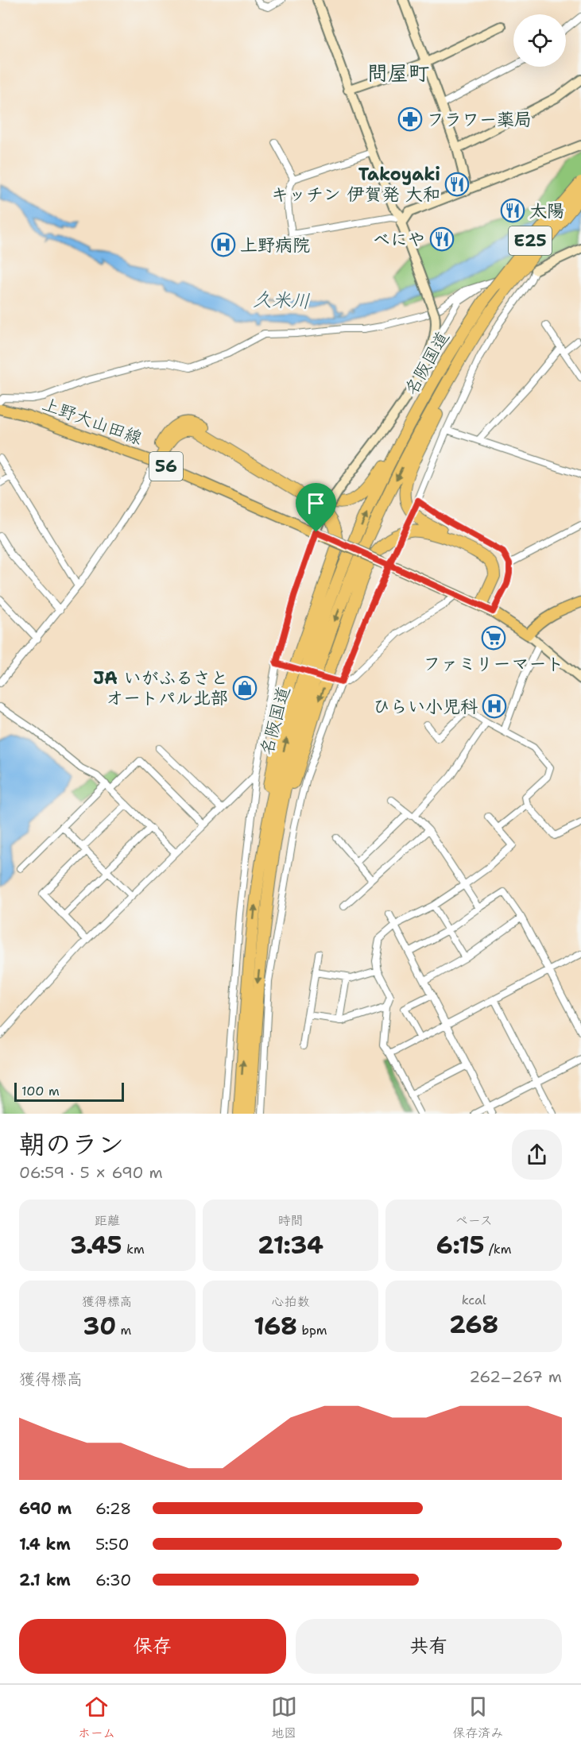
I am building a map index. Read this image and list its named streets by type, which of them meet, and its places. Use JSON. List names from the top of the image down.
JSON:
{
  "streets": {
    "highway": ["E25", "名阪国道"],
    "main road": ["上野大山田線", "56"]
  },
  "districts": ["問屋町"],
  "water": ["久米川"],
  "places": {
    "pharmacy": ["フラワー薬局"],
    "restaurant": ["Takoyaki キッチン 伊賀発 大和", "太陽", "べにや"],
    "hospital": ["上野病院", "ひらい小児科"],
    "supermarket": ["ファミリーマート"],
    "shop": ["JA いがふるさと オートパル北部"]
  },
  "scale_bar": "100 m",
  "page": {
    "scale": "100 m",
    "heading": ["朝のラン", "06:59 · 5 × 690 m"],
    "stats": [
      ["距離", "3.45 km"],
      ["時間", "21:34"],
      ["ペース", "6:15 /km"],
      ["獲得標高", "30 m"],
      ["心拍数", "168 bpm"],
      ["kcal", "268"]
    ],
    "chart": ["獲得標高", "262–267 m"],
    "list": [
      {
        "name": "690 m",
        "note": "6:28"
      },
      {
        "name": "1.4 km",
        "note": "5:50"
      },
      {
        "name": "2.1 km",
        "note": "6:30"
      }
    ],
    "buttons": ["保存", "共有"],
    "tabs": ["ホーム", "地図", "保存済み"]
  }
}
